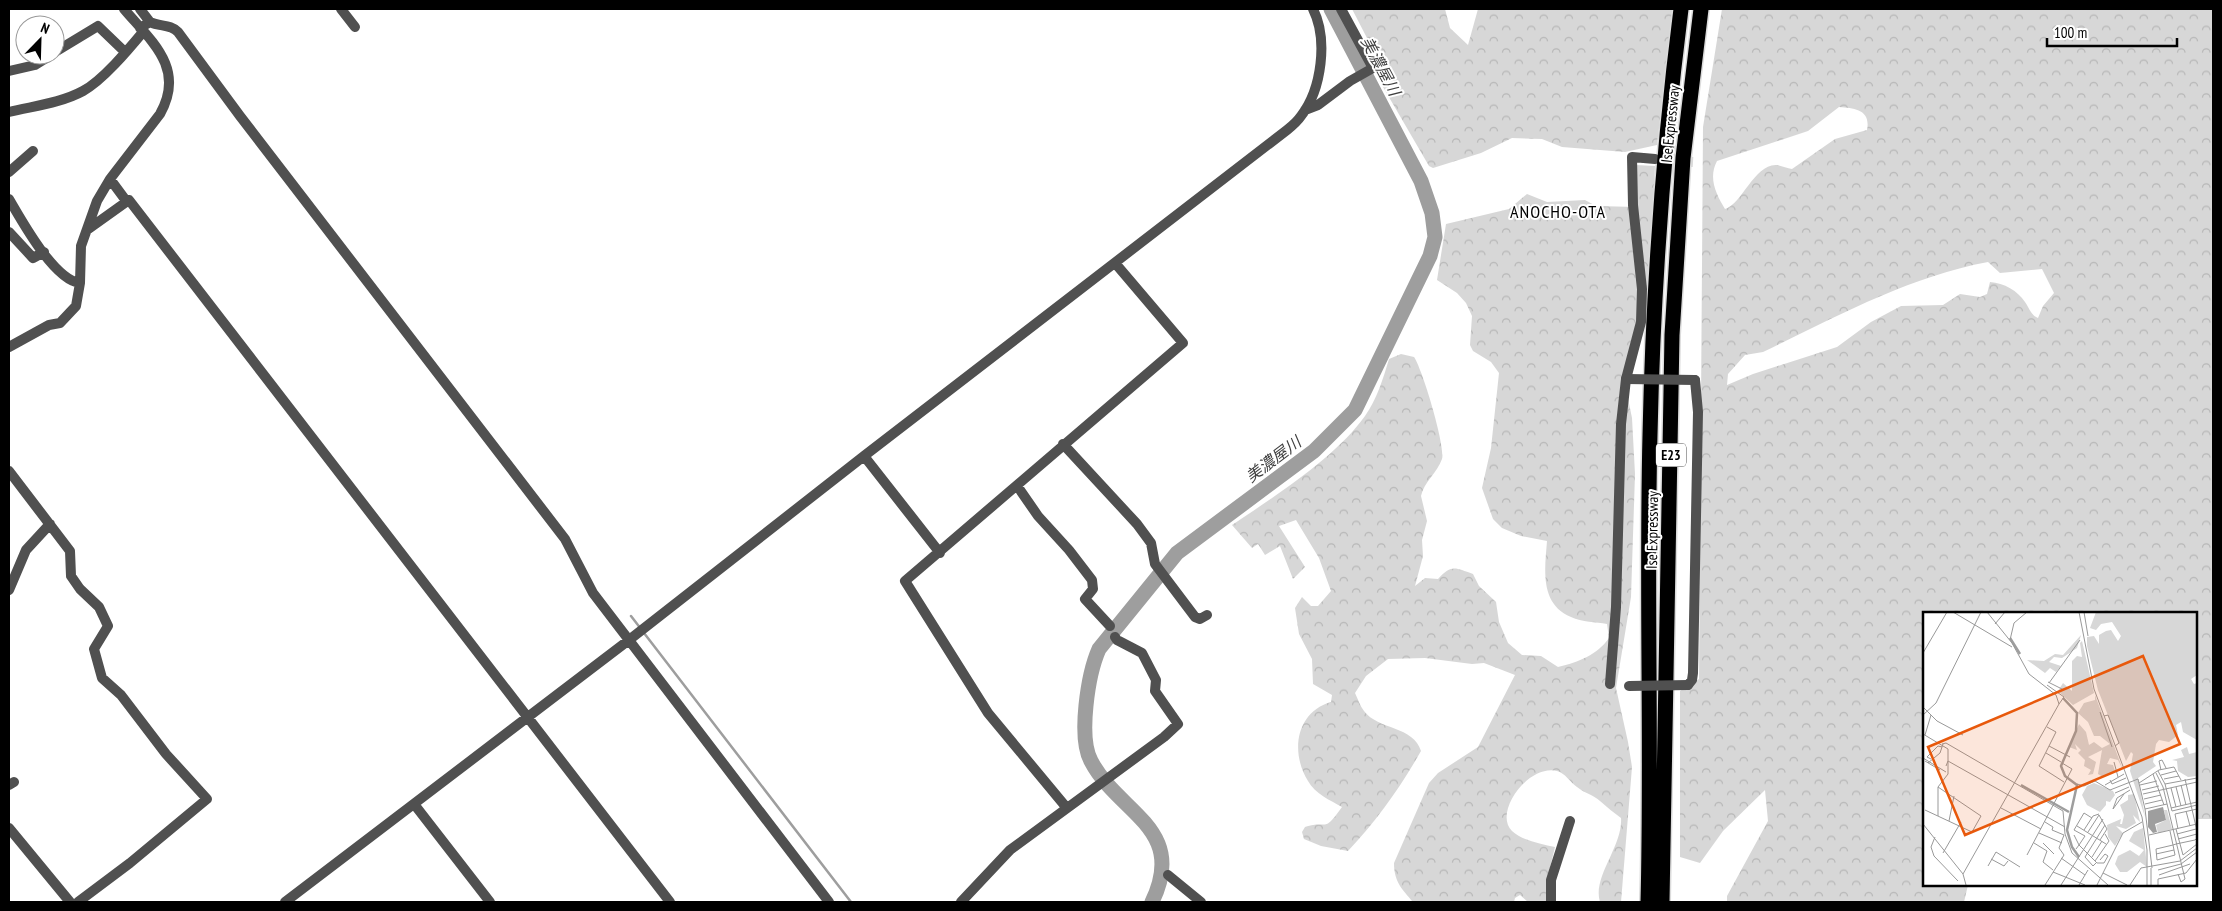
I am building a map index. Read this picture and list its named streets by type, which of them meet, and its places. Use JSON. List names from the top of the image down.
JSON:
{
  "streets": {
    "highway": ["Ise Expressway", "E23"]
  },
  "districts": ["ANOCHO-OTA"],
  "water": ["美濃屋川"],
  "scale_bar": "100 m",
  "north": "top right"
}
